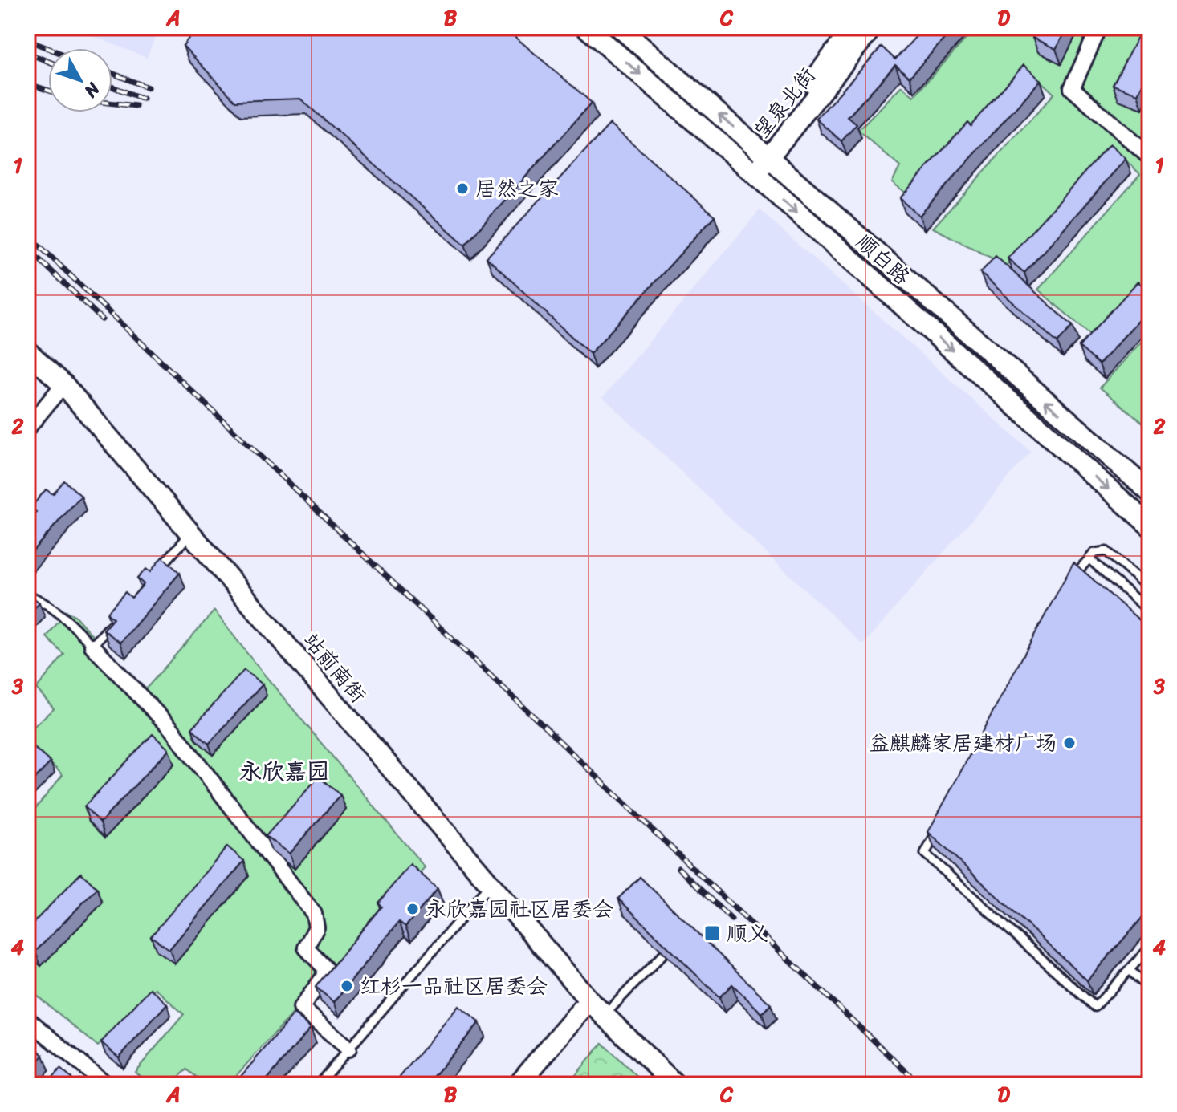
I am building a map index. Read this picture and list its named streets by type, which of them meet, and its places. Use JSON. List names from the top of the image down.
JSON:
{
  "streets": {
    "main road": ["望泉北街", "顺白路", "站前南街"]
  },
  "crossings": [
    ["望泉北街", "顺白路"]
  ],
  "districts": ["永欣嘉园"],
  "places": {
    "other": [
      "居然之家",
      "益麒麟家居建材广场",
      "永欣嘉园社区居委会",
      "红杉一品社区居委会"
    ],
    "transit": ["顺义"]
  },
  "north": "bottom right",
  "grid": {
    "columns": [
      "A",
      "B",
      "C",
      "D"
    ],
    "rows": [
      "1",
      "2",
      "3",
      "4"
    ]
  }
}
